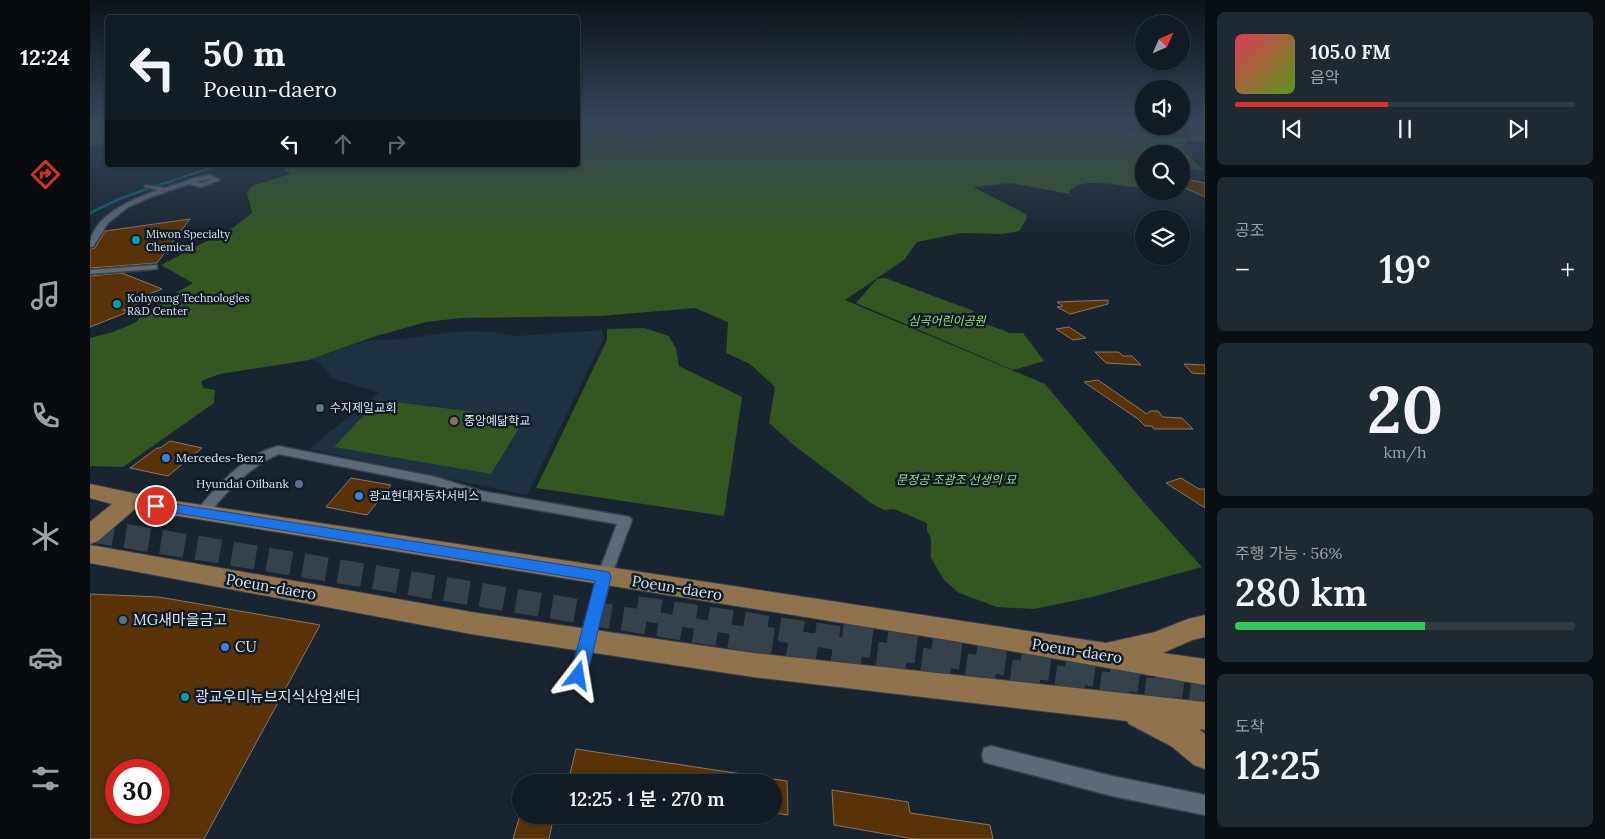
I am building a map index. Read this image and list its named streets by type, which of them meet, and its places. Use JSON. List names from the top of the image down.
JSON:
{
  "streets": {
    "main road": ["Poeun-daero"]
  },
  "parks": ["심곡어린이공원", "문정공 조광조 선생의 묘"],
  "places": [
    "Miwon Specialty Chemical",
    "Kohyoung Technologies R&D Center",
    "수지제일교회",
    "중앙예닮학교",
    "Mercedes-Benz",
    "Hyundai Oilbank",
    "광교현대자동차서비스",
    "MG새마을금고",
    "CU",
    "광교우미뉴브지식산업센터"
  ],
  "north": "top right",
  "page": {
    "tabs": "12:24",
    "turn": ["50 m", "Poeun-daero"],
    "song": ["105.0 FM", "음악"],
    "tile": [
      "공조",
      ["20", "km/h"],
      ["주행 가능 · 56%", "280 km"],
      ["도착", "12:25"]
    ],
    "heat": ["−", "19°", "+"],
    "limit": "30",
    "trip": "12:25 · 1 분 · 270 m"
  }
}
